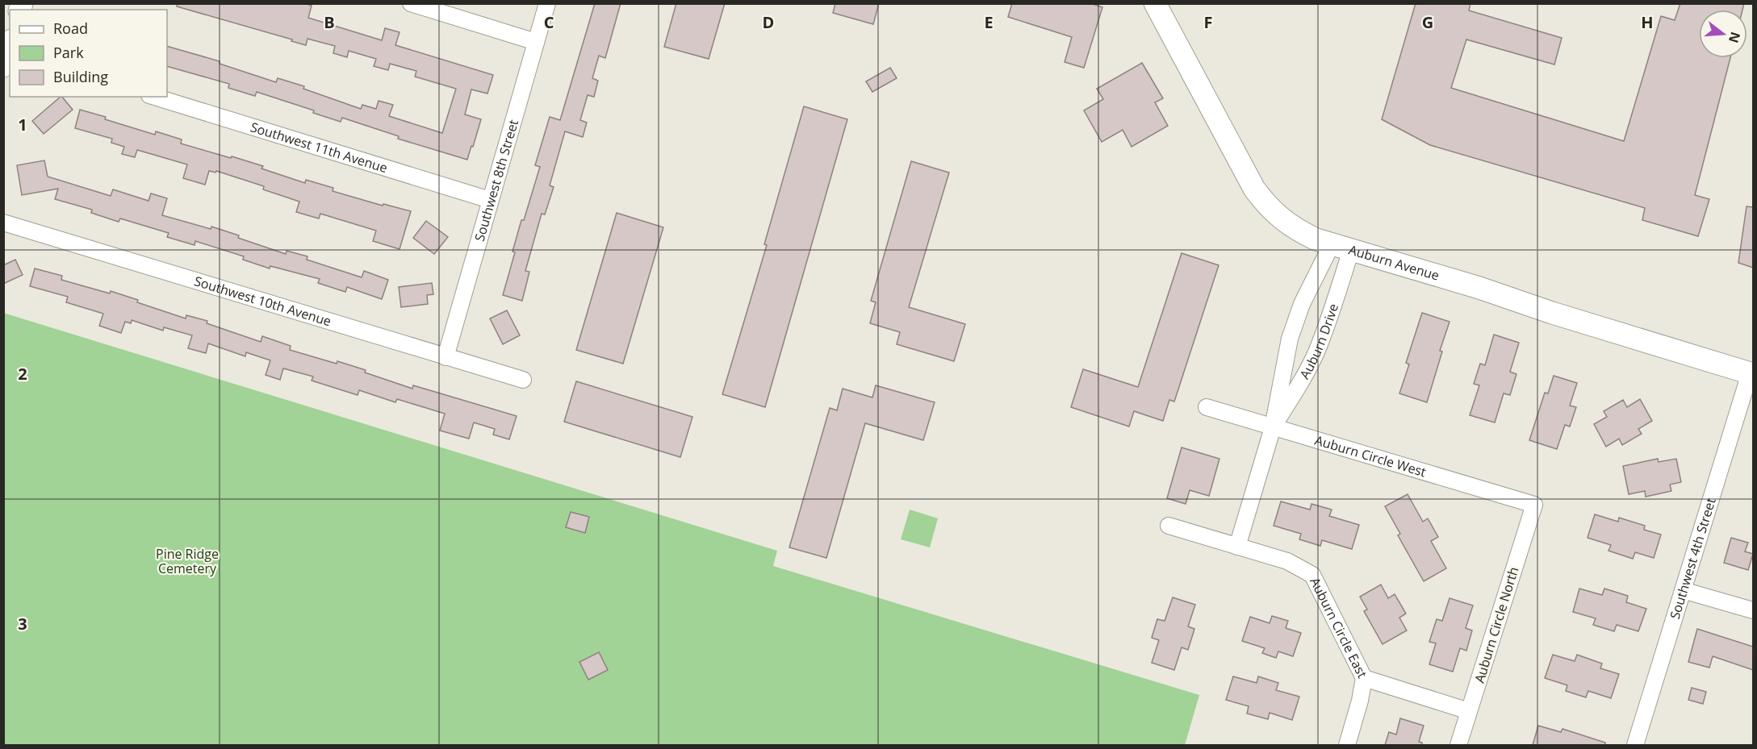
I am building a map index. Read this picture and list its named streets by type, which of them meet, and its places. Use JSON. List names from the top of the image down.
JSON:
{
  "streets": {
    "street": [
      "Southwest 11th Avenue",
      "Southwest 8th Street",
      "Auburn Avenue",
      "Southwest 10th Avenue",
      "Auburn Drive",
      "Auburn Circle West",
      "Southwest 4th Street",
      "Auburn Circle North",
      "Auburn Circle East"
    ]
  },
  "crossings": [
    ["Southwest 11th Avenue", "Southwest 8th Street"],
    ["Southwest 8th Street", "Southwest 10th Avenue"],
    ["Auburn Avenue", "Auburn Drive"],
    ["Auburn Avenue", "Southwest 4th Street"],
    ["Auburn Drive", "Auburn Circle West"],
    ["Auburn Drive", "Auburn Circle East"],
    ["Auburn Circle West", "Auburn Circle North"]
  ],
  "parks": ["Pine Ridge Cemetery"],
  "legend": ["Road", "Park", "Building"],
  "north": "right",
  "grid": {
    "columns": [
      "B",
      "C",
      "D",
      "E",
      "F",
      "G",
      "H"
    ],
    "rows": ["1", "2", "3"]
  }
}
